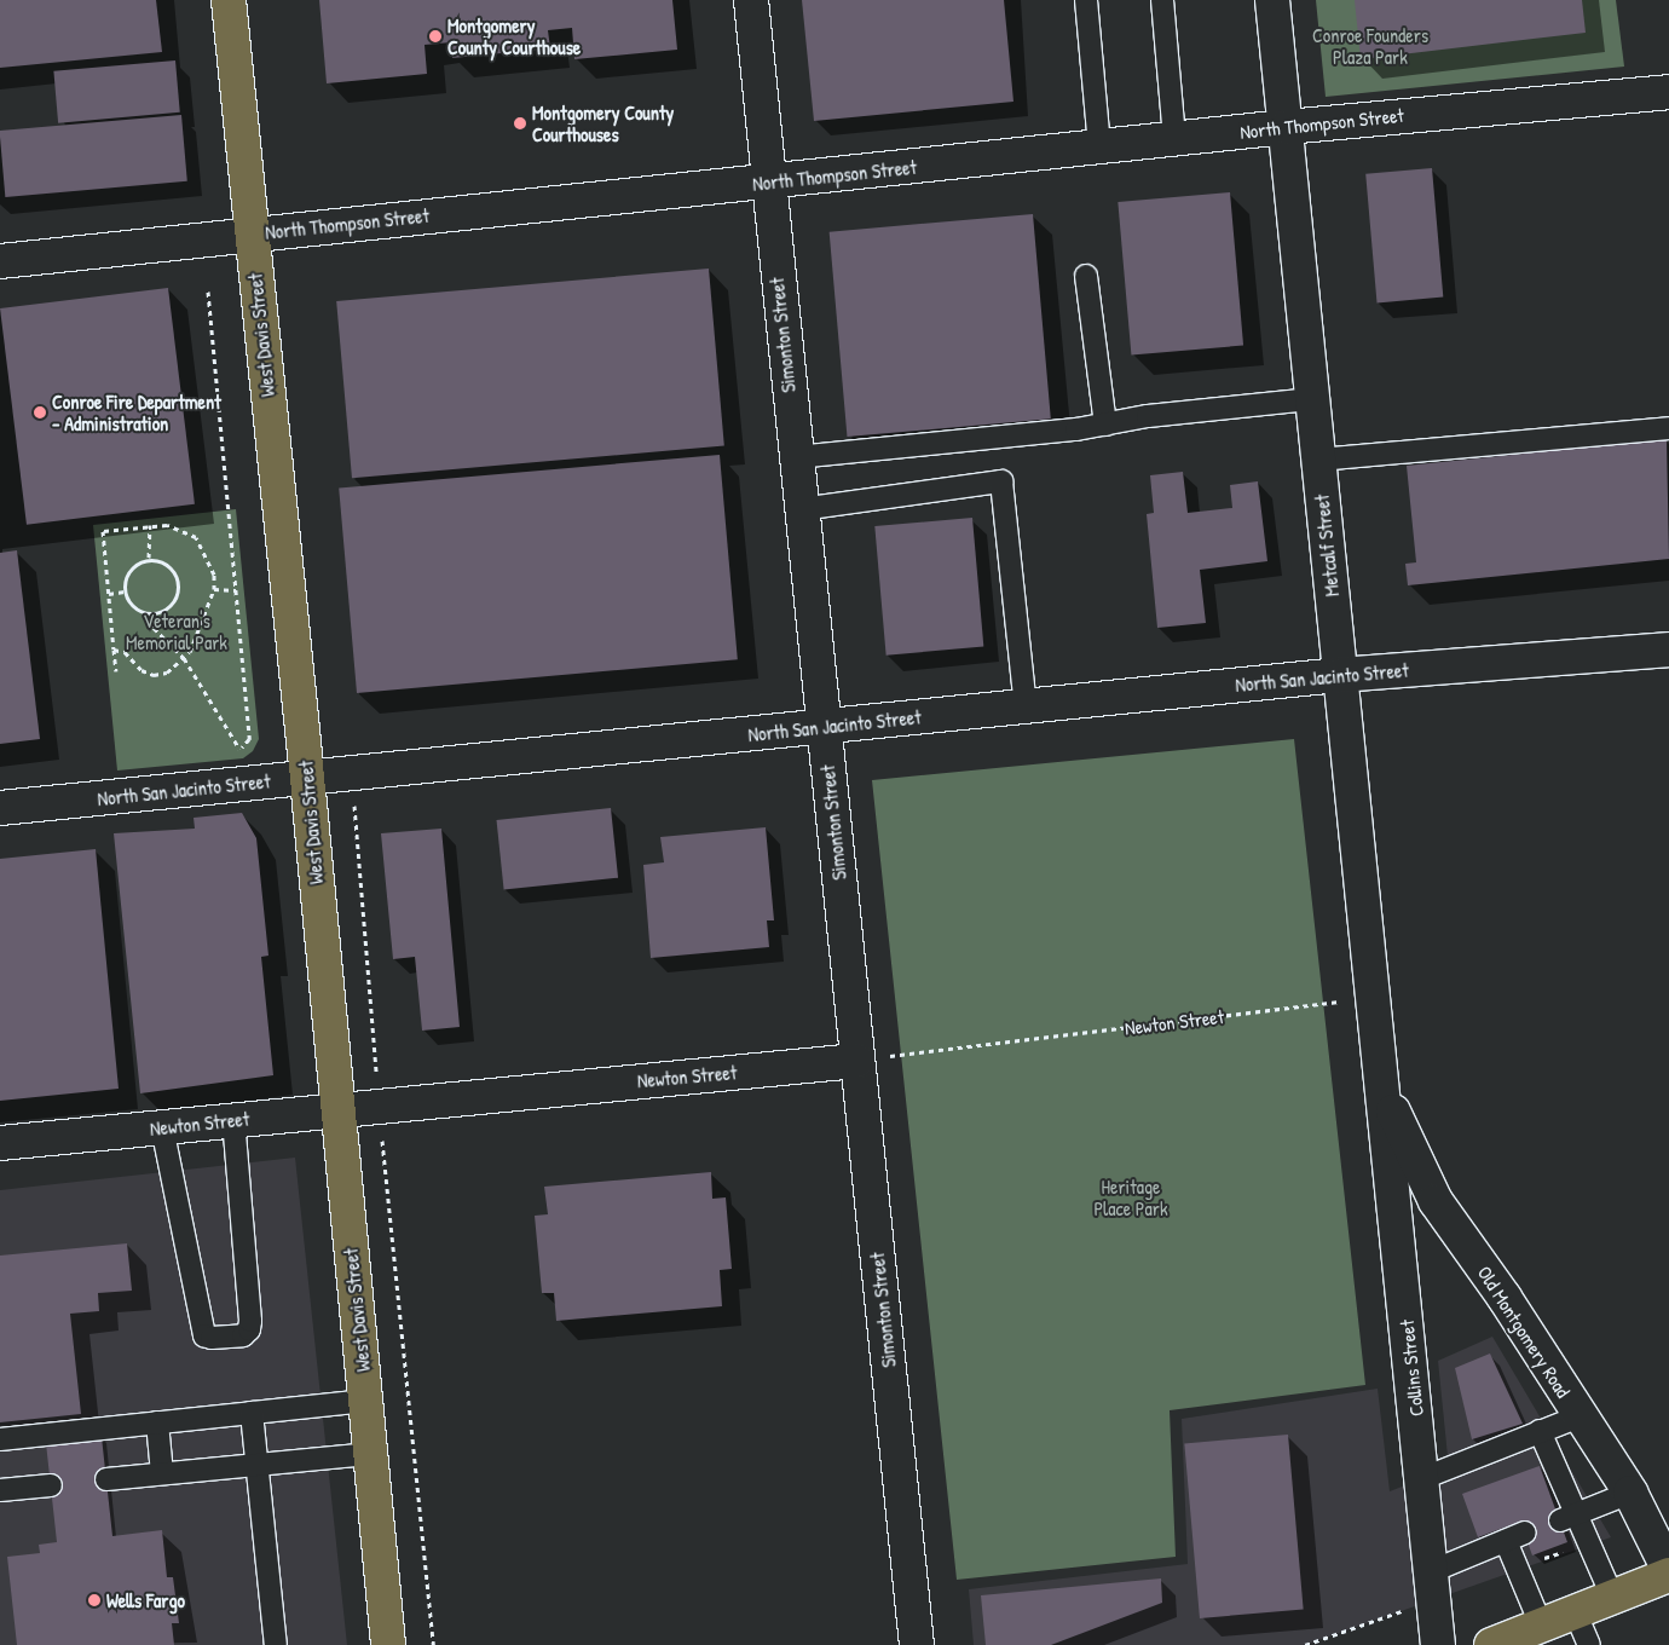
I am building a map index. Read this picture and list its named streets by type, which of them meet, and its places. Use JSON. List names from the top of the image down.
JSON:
{
  "streets": {
    "main road": ["West Davis Street"],
    "street": [
      "North Thompson Street",
      "Simonton Street",
      "Metcalf Street",
      "North San Jacinto Street",
      "Newton Street",
      "Old Montgomery Road",
      "Collins Street"
    ]
  },
  "crossings": [
    ["North Thompson Street", "West Davis Street"],
    ["North Thompson Street", "Simonton Street"],
    ["North Thompson Street", "Metcalf Street"],
    ["West Davis Street", "North San Jacinto Street"],
    ["West Davis Street", "Newton Street"],
    ["Simonton Street", "North San Jacinto Street"],
    ["Simonton Street", "Newton Street"],
    ["Metcalf Street", "North San Jacinto Street"],
    ["Metcalf Street", "Newton Street"],
    ["Metcalf Street", "Old Montgomery Road"],
    ["Metcalf Street", "Collins Street"],
    ["Old Montgomery Road", "Collins Street"]
  ],
  "parks": ["Conroe Founders Plaza Park", "Veteran's Memorial Park", "Heritage Place Park"],
  "places": [
    "Montgomery County Courthouse",
    "Montgomery County Courthouses",
    "Conroe Fire Department - Administration",
    "Wells Fargo"
  ]
}
